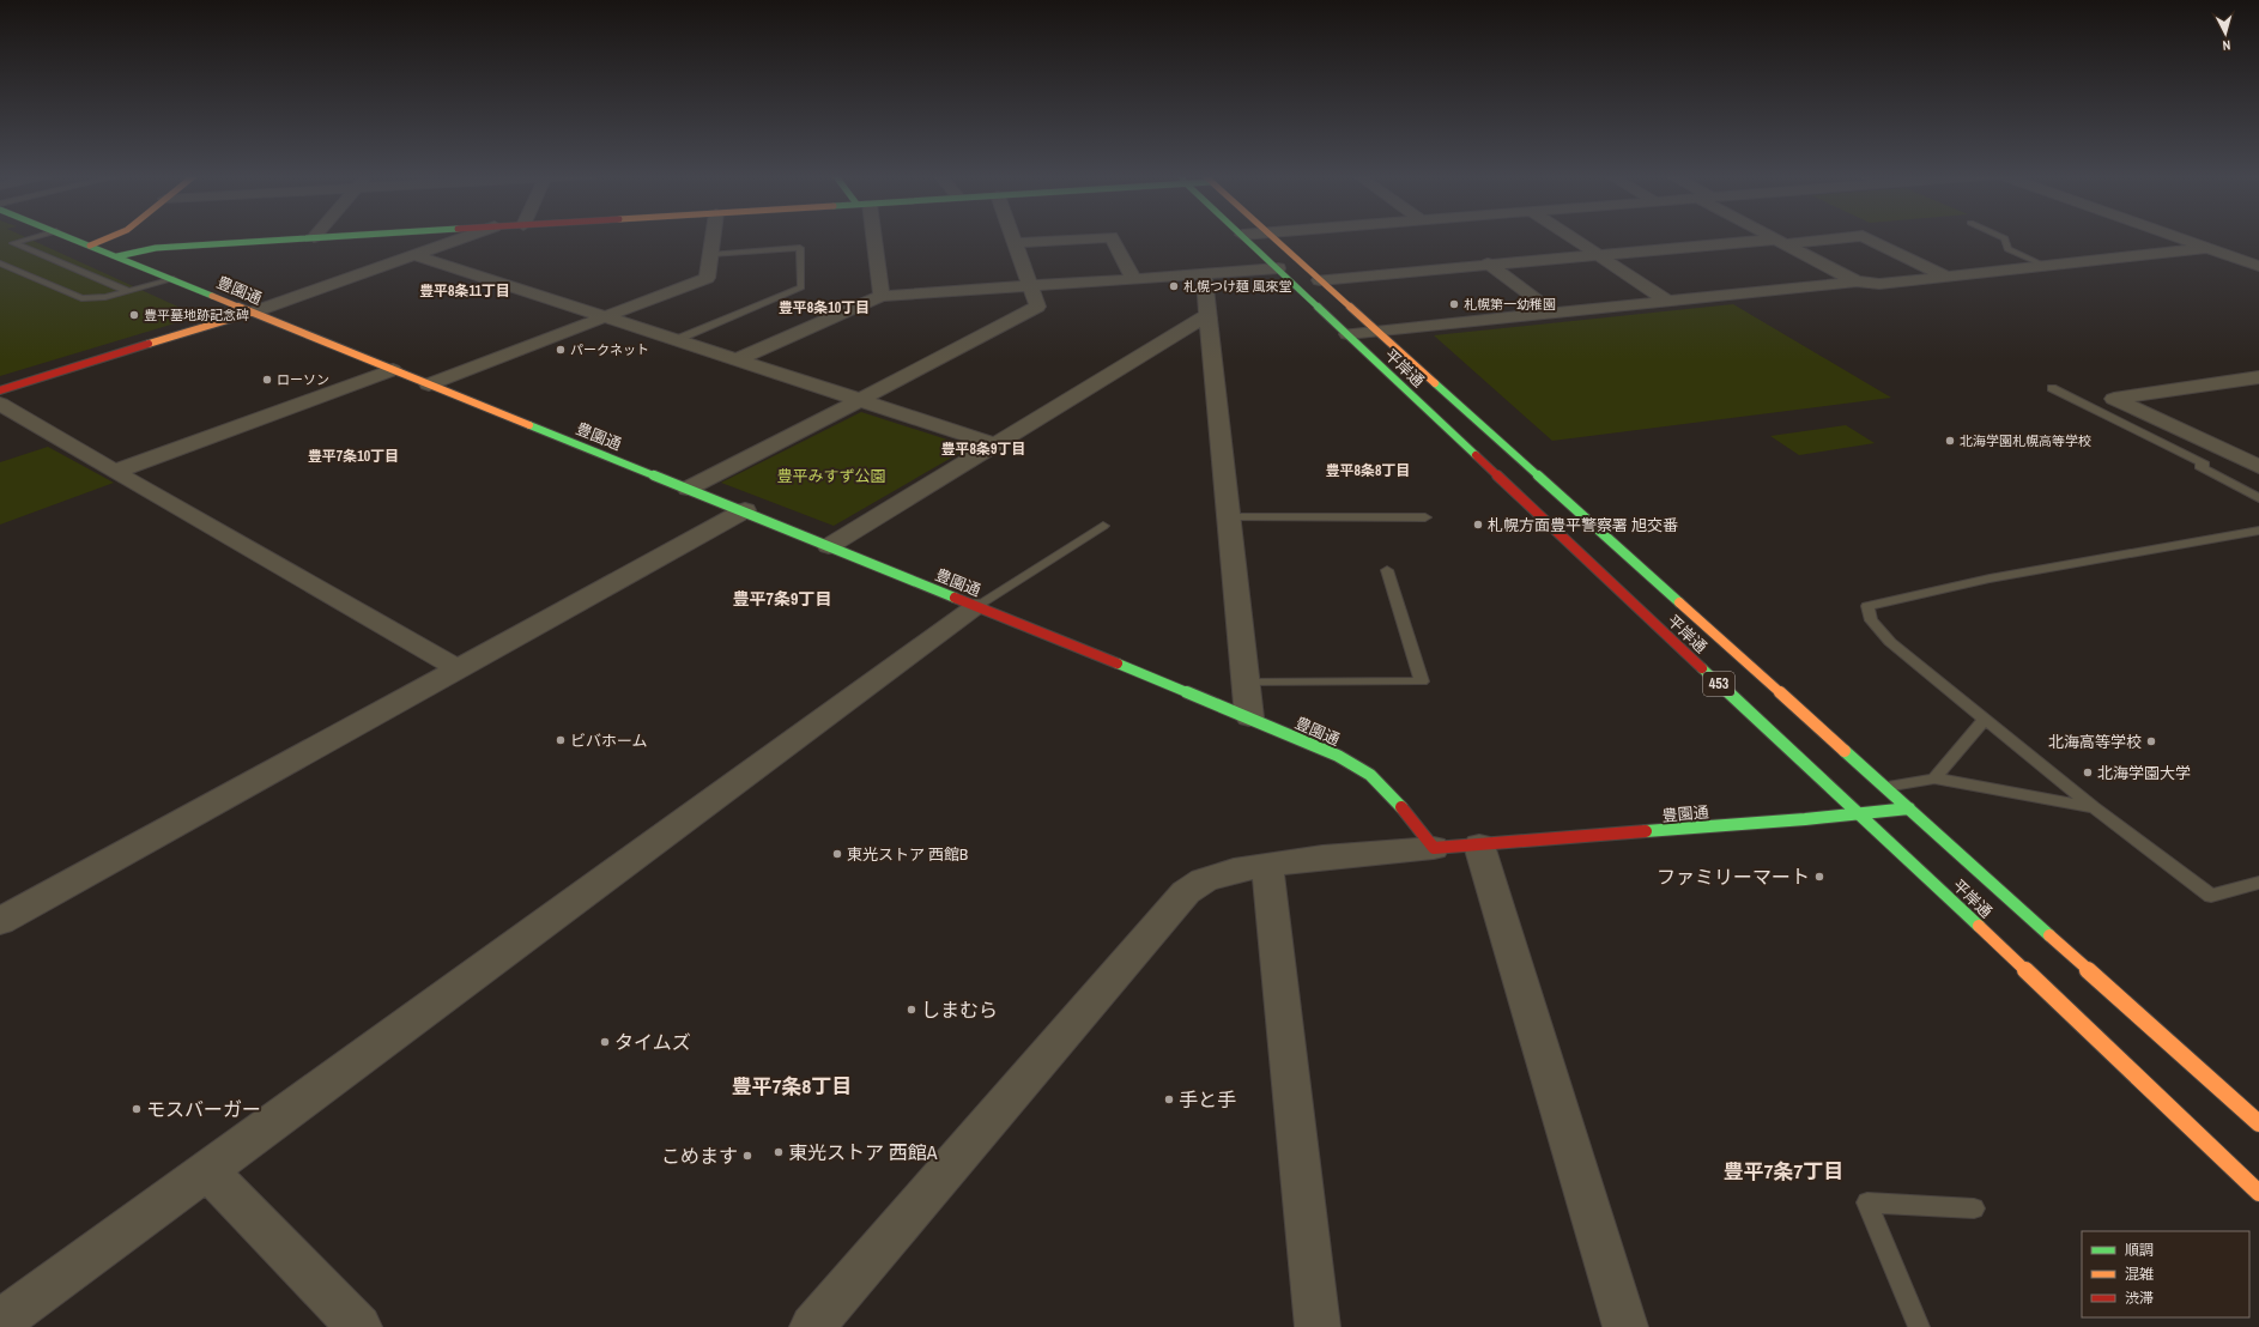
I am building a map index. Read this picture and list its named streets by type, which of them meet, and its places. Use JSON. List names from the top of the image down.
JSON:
{
  "streets": {
    "main road": ["豊園通", "平岸通", "453"]
  },
  "crossings": [
    ["豊園通", "平岸通"]
  ],
  "districts": [
    "豊平8条11丁目",
    "豊平8条10丁目",
    "豊平8条9丁目",
    "豊平7条10丁目",
    "豊平8条8丁目",
    "豊平7条9丁目",
    "豊平7条8丁目",
    "豊平7条7丁目"
  ],
  "parks": ["豊平みすず公園"],
  "places": [
    "札幌つけ麺 風來堂",
    "札幌第一幼稚園",
    "豊平墓地跡記念碑",
    "パークネット",
    "ローソン",
    "北海学園札幌高等学校",
    "札幌方面豊平警察署 旭交番",
    "ビバホーム",
    "北海高等学校",
    "北海学園大学",
    "東光ストア 西館B",
    "ファミリーマート",
    "しまむら",
    "タイムズ",
    "手と手",
    "モスバーガー",
    "東光ストア 西館A",
    "こめます"
  ],
  "legend": ["順調", "混雑", "渋滞"],
  "north": "bottom"
}
